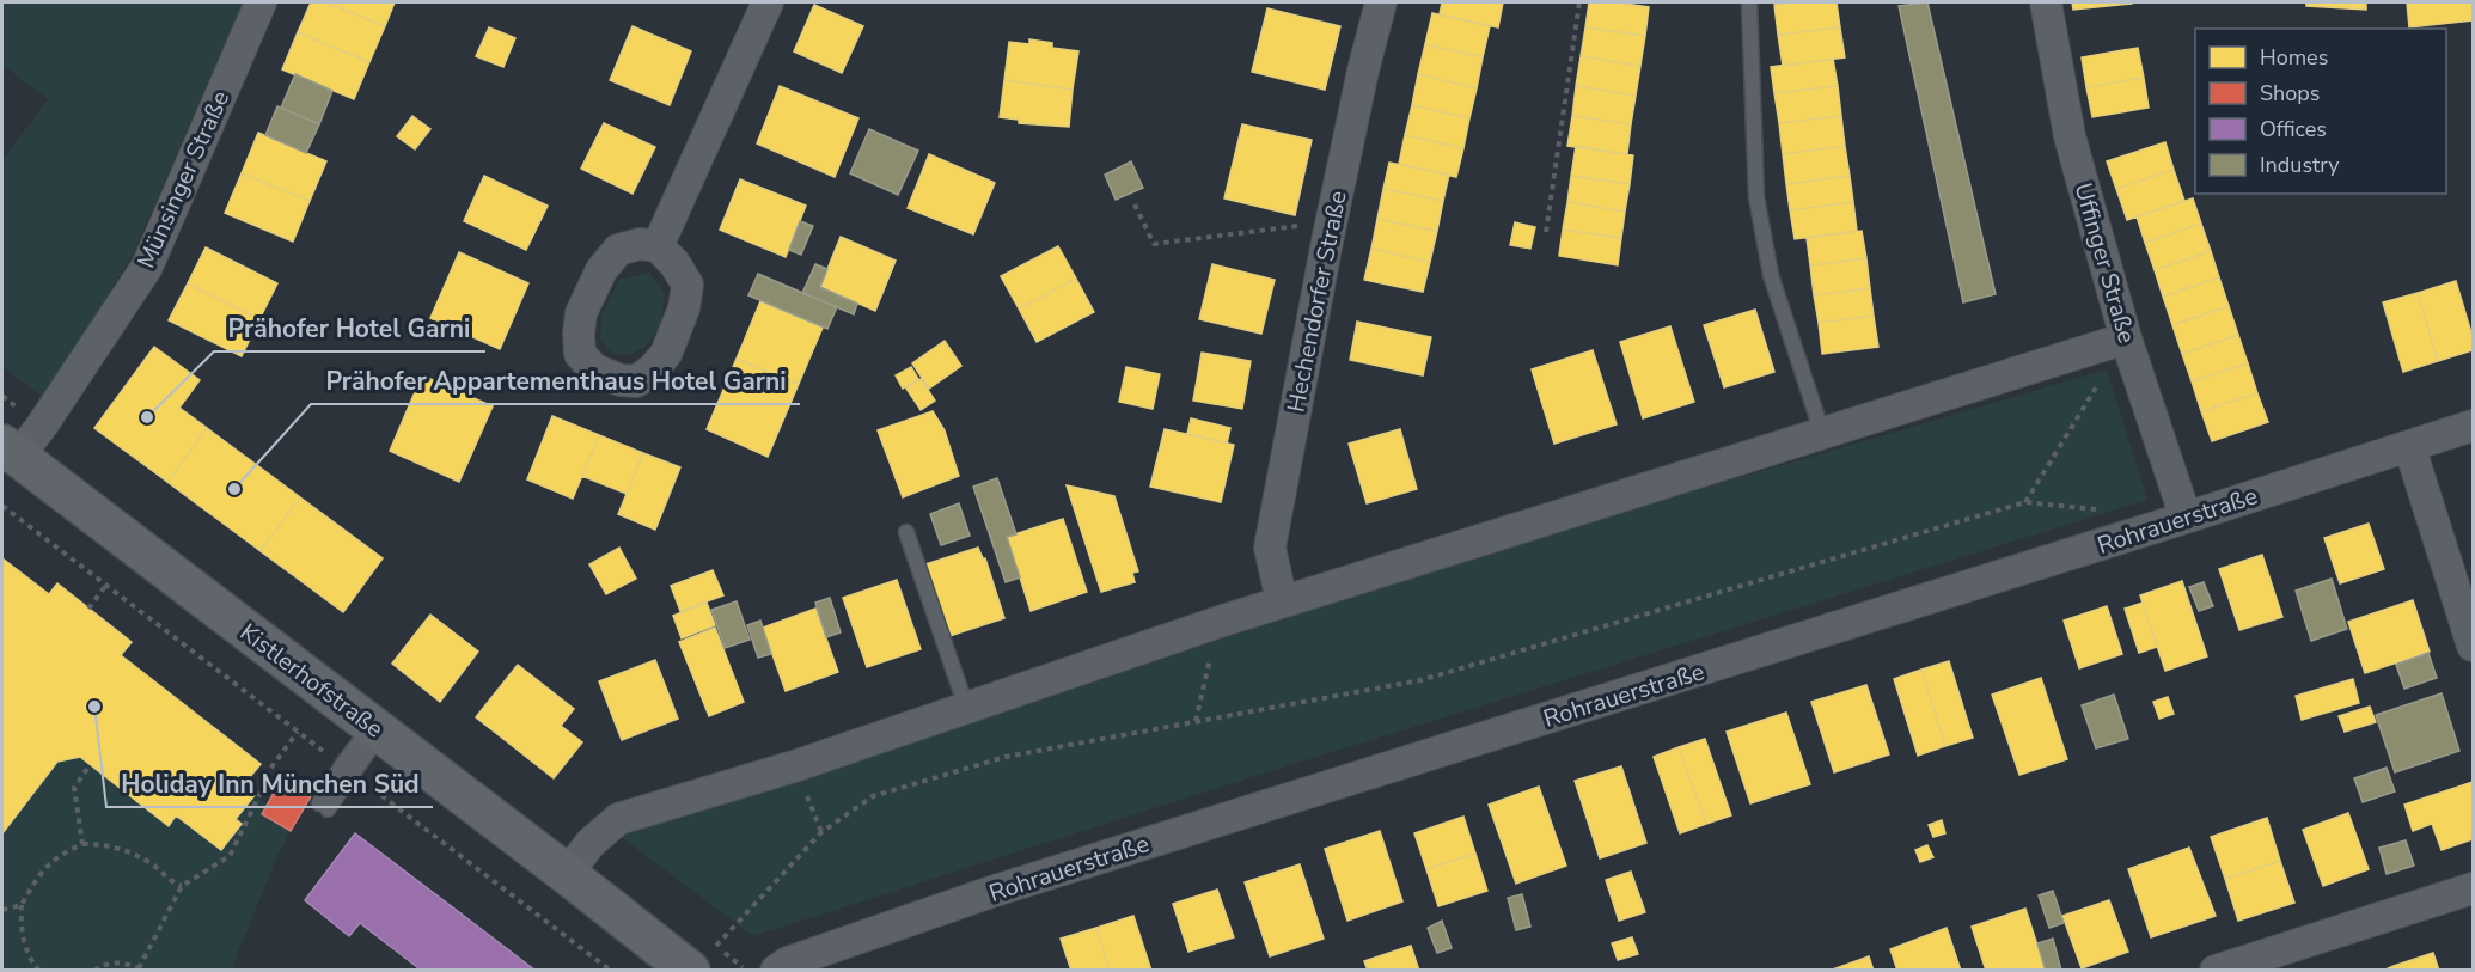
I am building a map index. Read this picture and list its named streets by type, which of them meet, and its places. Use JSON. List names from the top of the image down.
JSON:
{
  "streets": {
    "street": [
      "Münsinger Straße",
      "Uffinger Straße",
      "Hechendorfer Straße",
      "Rohrauerstraße",
      "Kistlerhofstraße"
    ]
  },
  "crossings": [
    ["Münsinger Straße", "Kistlerhofstraße"],
    ["Uffinger Straße", "Rohrauerstraße"]
  ],
  "places": ["Prähofer Hotel Garni", "Prähofer Appartementhaus Hotel Garni", "Holiday Inn München Süd"],
  "legend": [
    "Homes",
    "Shops",
    "Offices",
    "Industry"
  ]
}
